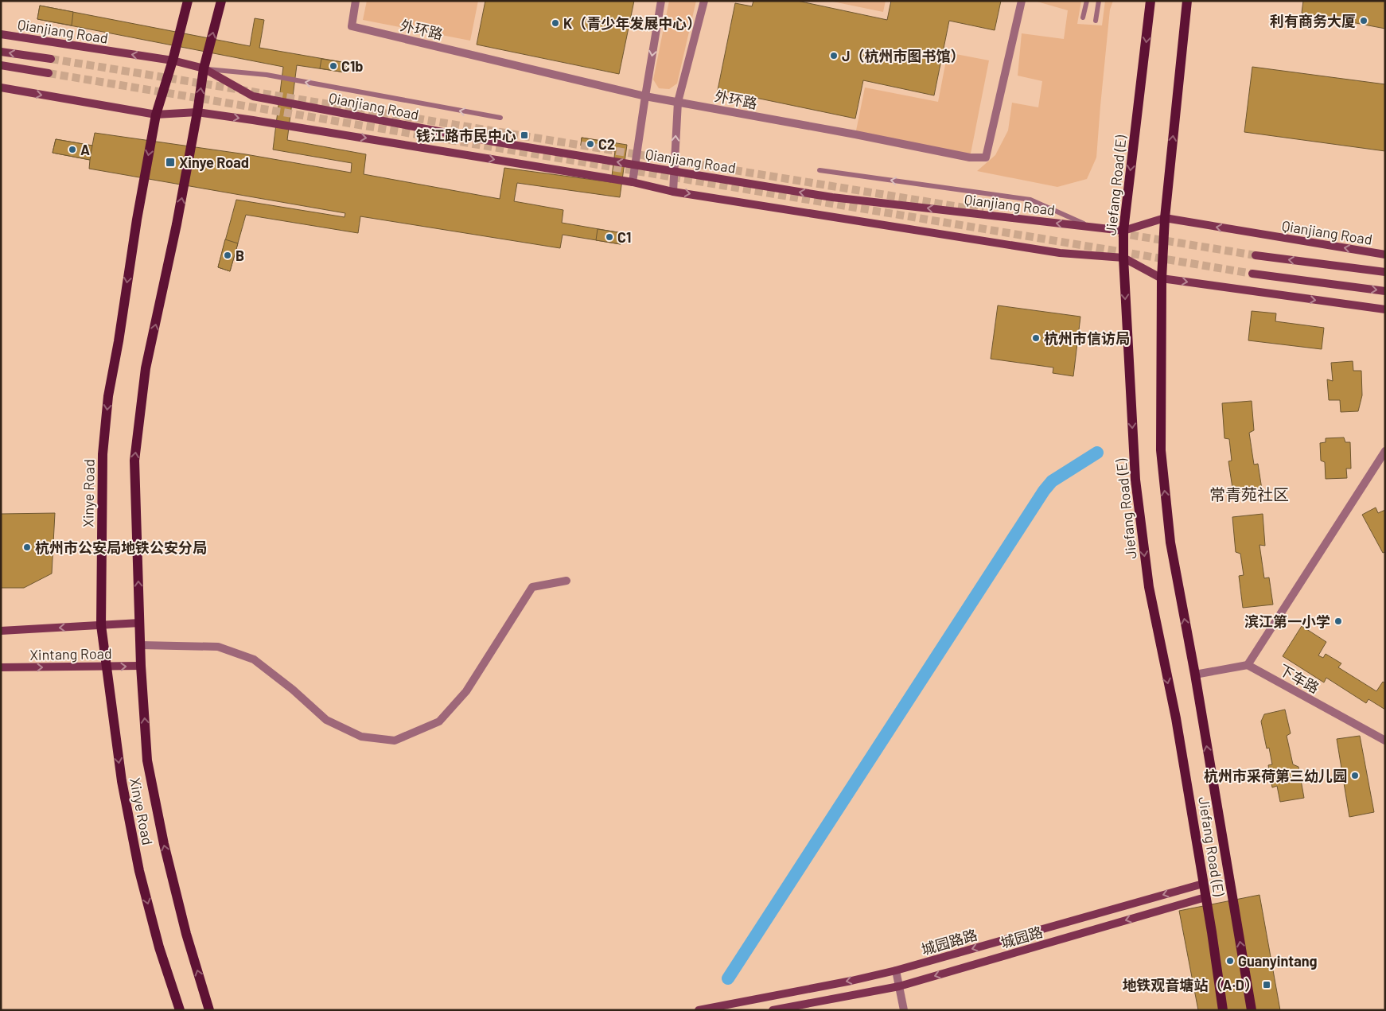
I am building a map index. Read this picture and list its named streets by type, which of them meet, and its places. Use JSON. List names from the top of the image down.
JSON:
{
  "streets": {
    "main road": [
      "Qianjiang Road",
      "Jiefang Road (E)",
      "Xinye Road",
      "Xintang Road",
      "城园路",
      "城园路路"
    ],
    "street": ["外环路", "下车路"]
  },
  "crossings": [
    ["Qianjiang Road", "Jiefang Road (E)"],
    ["Qianjiang Road", "Xinye Road"],
    ["Jiefang Road (E)", "城园路"],
    ["Jiefang Road (E)", "城园路路"],
    ["Xinye Road", "Xintang Road"]
  ],
  "one_way": ["城园路", "城园路路"],
  "districts": ["常青苑社区"],
  "places": {
    "other": [
      "利有商务大厦",
      "K（青少年发展中心）",
      "J（杭州市图书馆）",
      "C1b",
      "C2",
      "A",
      "C1",
      "B",
      "杭州市信访局",
      "杭州市公安局地铁公安分局",
      "滨江第一小学",
      "杭州市采荷第三幼儿园",
      "Guanyintang"
    ],
    "transit": ["钱江路市民中心", "Xinye Road", "地铁观音塘站（A·D）"]
  }
}
